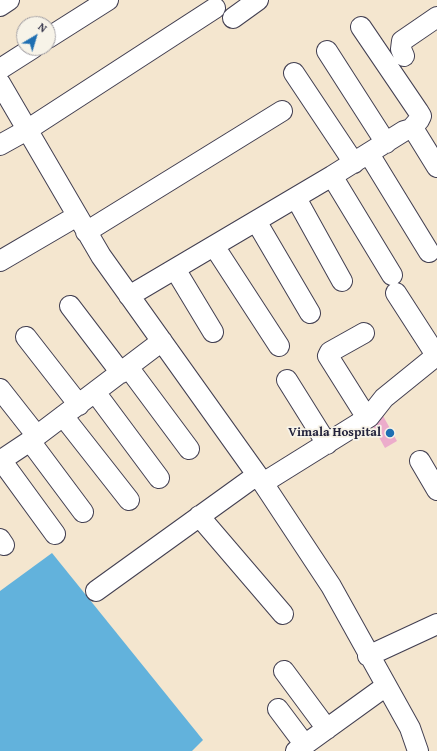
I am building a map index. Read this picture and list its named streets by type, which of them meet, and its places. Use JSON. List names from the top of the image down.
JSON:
{
  "places": ["Vimala Hospital"],
  "north": "top right"
}
